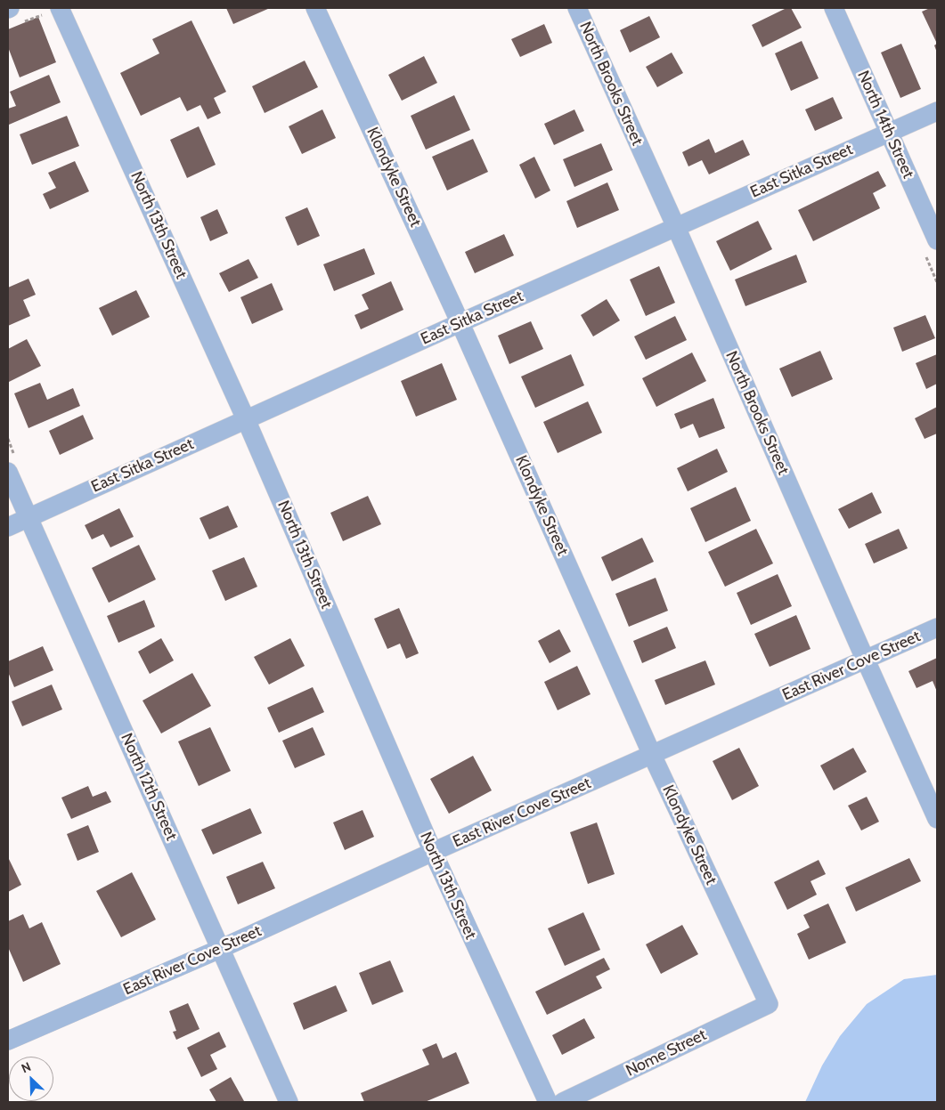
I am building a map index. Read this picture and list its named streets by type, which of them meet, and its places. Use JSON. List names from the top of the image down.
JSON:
{
  "streets": {
    "street": [
      "North Brooks Street",
      "North 14th Street",
      "East Sitka Street",
      "Klondyke Street",
      "North 13th Street",
      "East River Cove Street",
      "North 12th Street",
      "Nome Street"
    ]
  },
  "crossings": [
    ["North Brooks Street", "East Sitka Street"],
    ["North Brooks Street", "East River Cove Street"],
    ["North 14th Street", "East Sitka Street"],
    ["East Sitka Street", "Klondyke Street"],
    ["East Sitka Street", "North 13th Street"],
    ["East Sitka Street", "North 12th Street"],
    ["Klondyke Street", "East River Cove Street"],
    ["Klondyke Street", "Nome Street"],
    ["North 13th Street", "East River Cove Street"],
    ["East River Cove Street", "North 12th Street"]
  ],
  "north": "top left"
}
